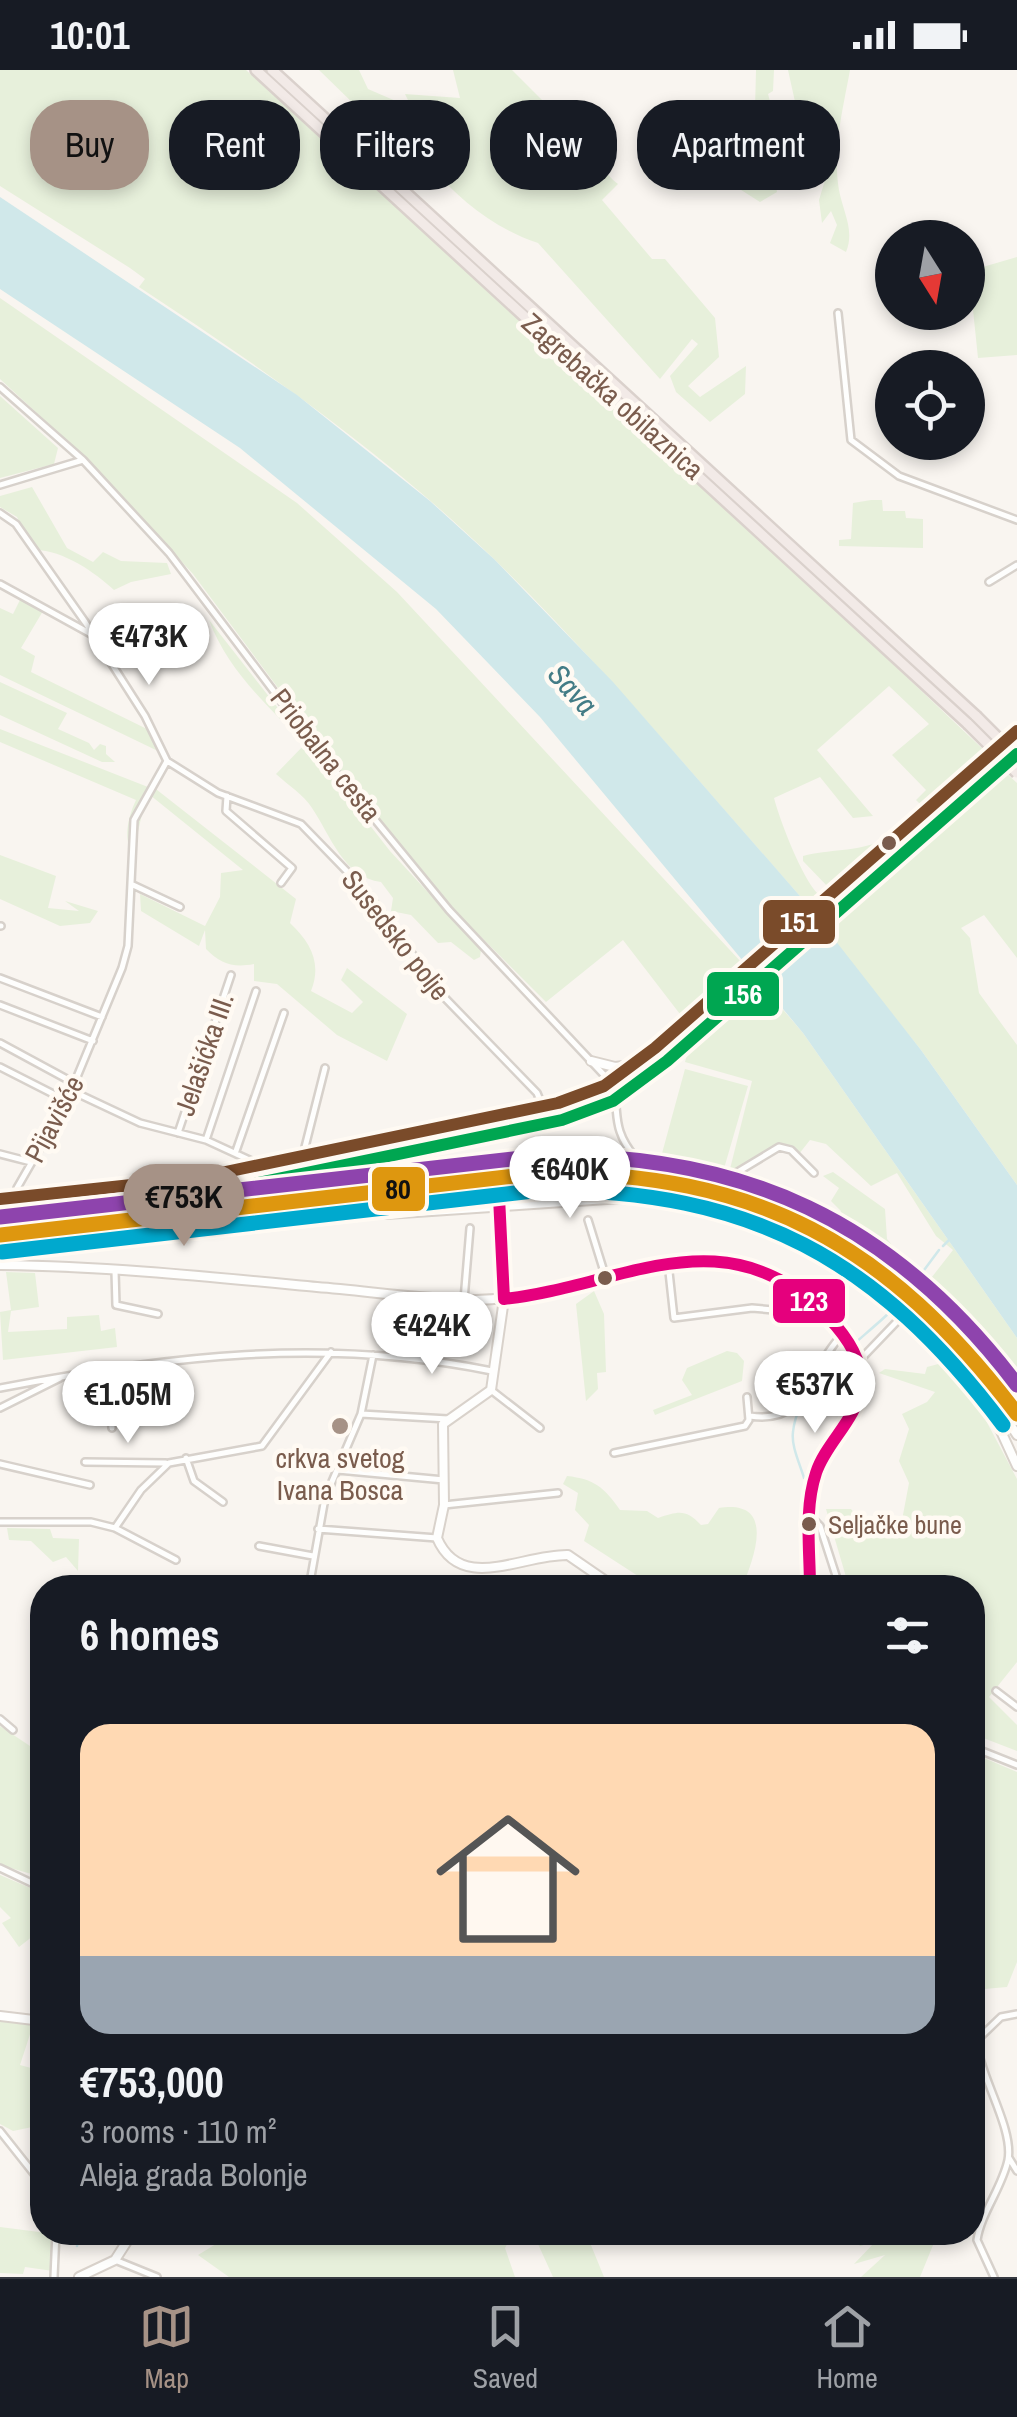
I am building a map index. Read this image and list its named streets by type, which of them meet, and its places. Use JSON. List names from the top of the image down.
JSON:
{
  "streets": {
    "highway": ["Zagrebačka obilaznica"],
    "street": [
      "Priobalna cesta",
      "Susedsko polje",
      "Jelašićka III.",
      "Pijavišće"
    ]
  },
  "crossings": [
    ["Susedsko polje", "Pijavišće"]
  ],
  "water": ["Sava"],
  "places": ["crkva svetog Ivana Bosca", "Seljačke bune"],
  "lines": [
    "transit line 151",
    "transit line 156",
    "transit line 80",
    "transit line 123"
  ],
  "north": "bottom",
  "page": {
    "status": "10:01",
    "chip": [
      "Buy",
      "Rent",
      "Filters",
      "New",
      "Apartment"
    ],
    "price": [
      "€473K",
      "€640K",
      "€753K",
      "€424K",
      "€537K",
      "€1.05M"
    ],
    "heading": "6 homes",
    "list": [
      {
        "name": "€753,000",
        "note": "3 rooms · 110 m² · Aleja grada Bolonje"
      }
    ],
    "tabs": ["Map", "Saved", "Home"]
  }
}
